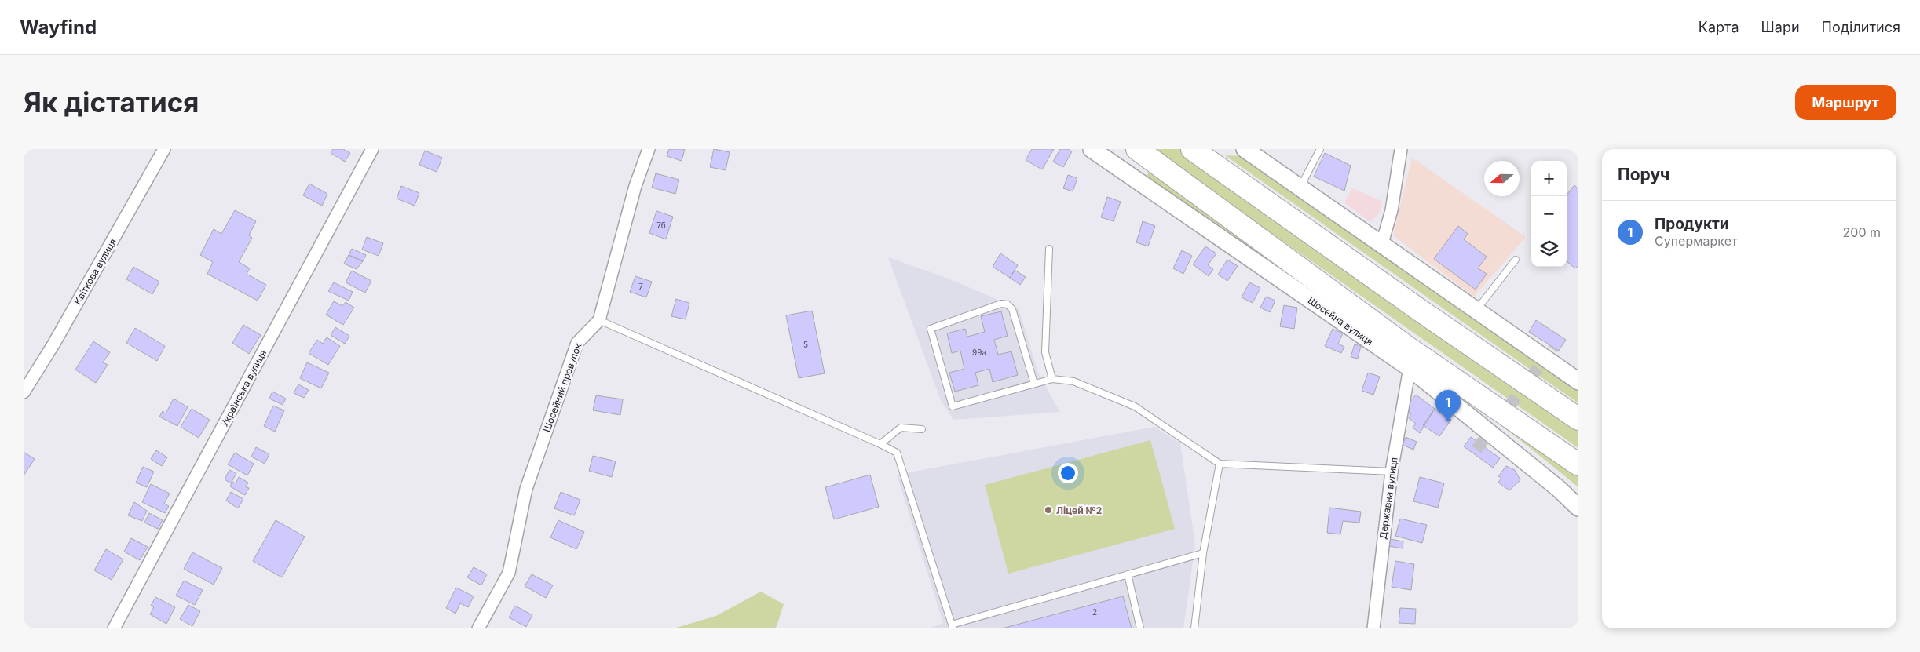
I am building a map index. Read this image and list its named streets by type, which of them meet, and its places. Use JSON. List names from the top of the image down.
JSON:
{
  "streets": {
    "street": [
      "Квіткова вулиця",
      "Шосейна вулиця",
      "Шосейний провулок",
      "Українська вулиця",
      "Державна вулиця"
    ]
  },
  "crossings": [
    ["Шосейна вулиця", "Державна вулиця"]
  ],
  "places": ["Ліцей №2"],
  "house_numbers": [
    "7б",
    "7",
    "5",
    "99а",
    "2"
  ],
  "north": "left",
  "page": {
    "header": "Wayfind",
    "nav": ["Карта", "Шари", "Поділитися"],
    "buttons": "Маршрут",
    "title": "Як дістатися",
    "heading": "Поруч",
    "map_buttons": ["+", "−"],
    "list": [
      {
        "mark": "1",
        "name": "Продукти",
        "note": "Супермаркет",
        "value": "200 m"
      }
    ],
    "pins": "1"
  }
}
